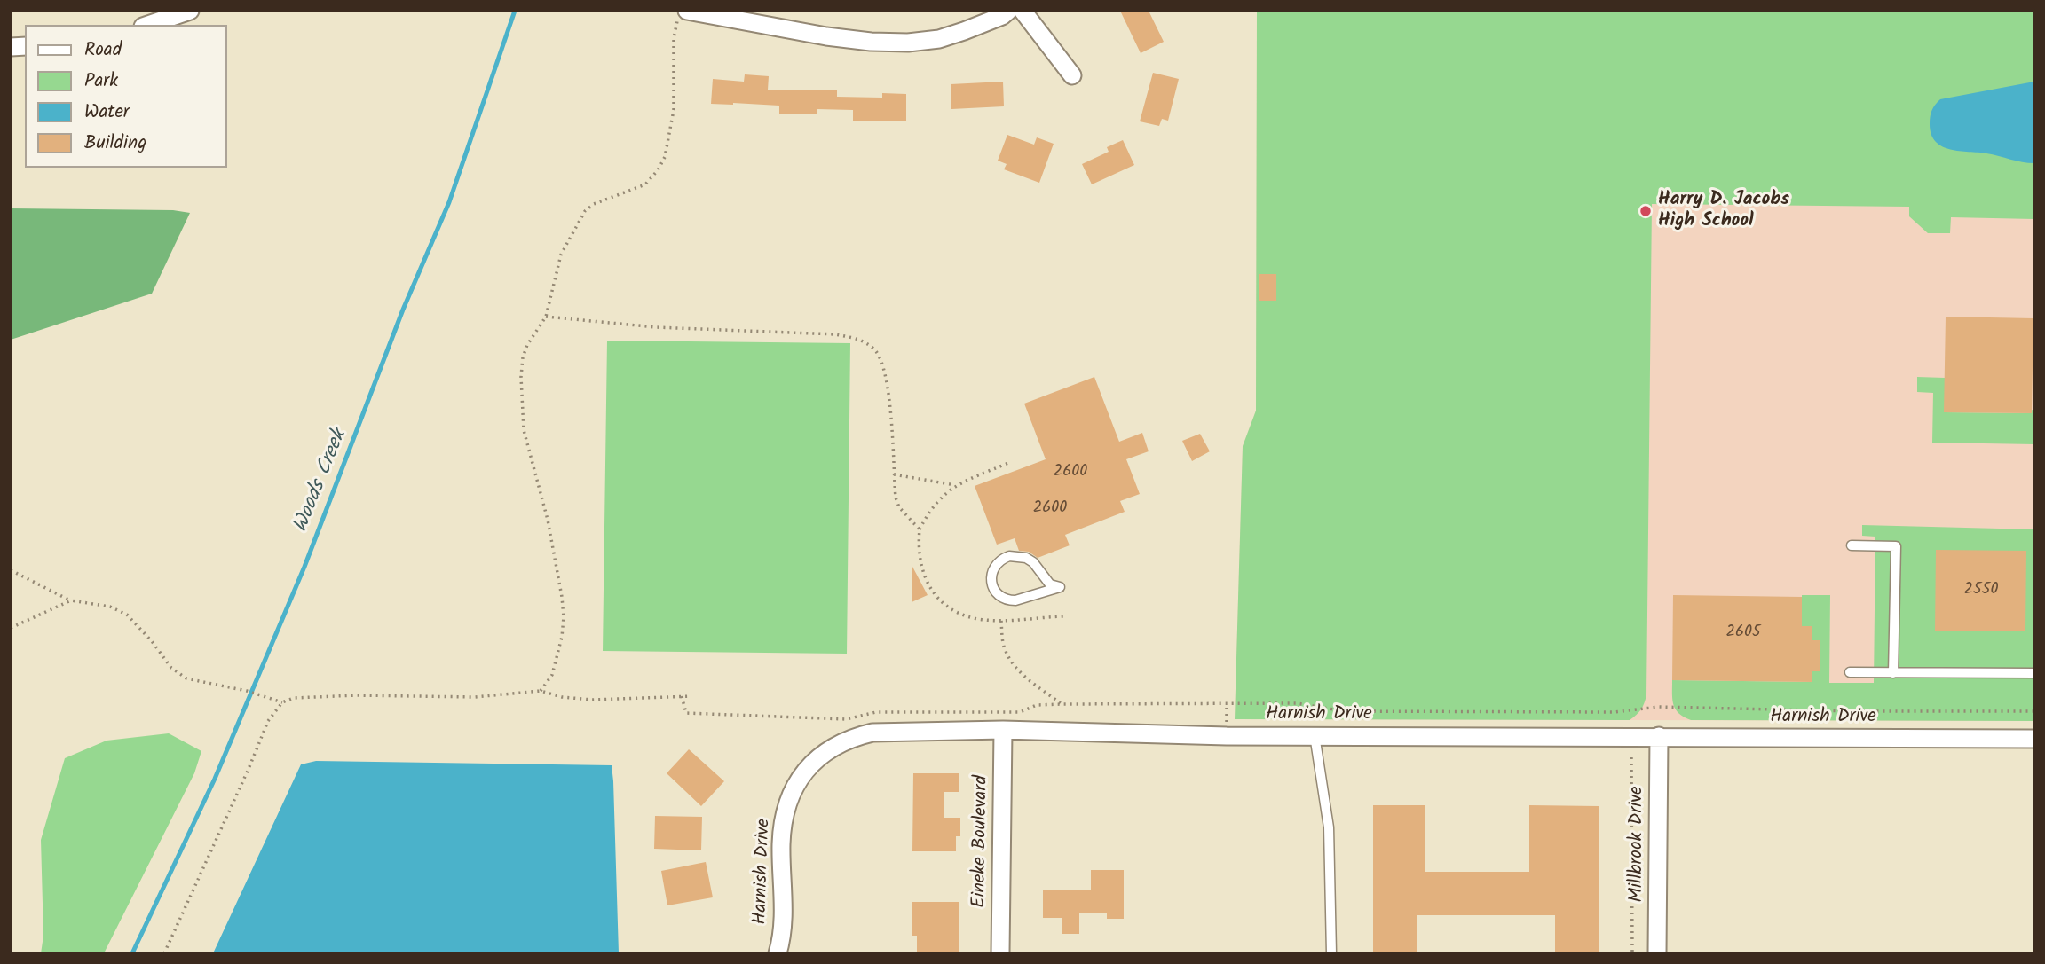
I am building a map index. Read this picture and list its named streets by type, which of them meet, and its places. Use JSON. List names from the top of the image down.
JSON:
{
  "streets": {
    "street": ["Harnish Drive", "Eineke Boulevard", "Millbrook Drive"]
  },
  "crossings": [
    ["Harnish Drive", "Eineke Boulevard"],
    ["Harnish Drive", "Millbrook Drive"]
  ],
  "water": ["Woods Creek"],
  "places": ["Harry D. Jacobs High School"],
  "house_numbers": [
    "2600",
    "2600",
    "2550",
    "2605"
  ],
  "legend": [
    "Road",
    "Park",
    "Water",
    "Building"
  ]
}
